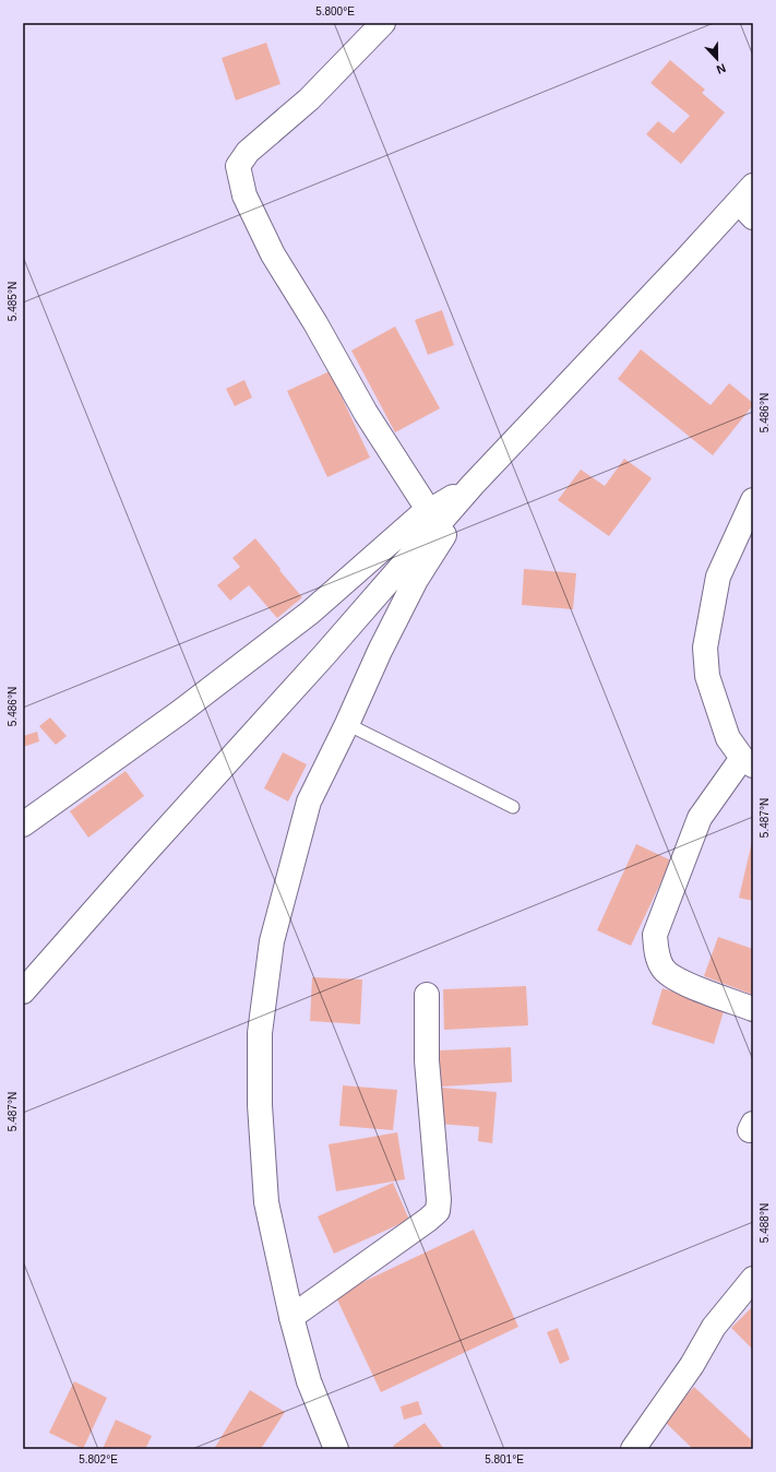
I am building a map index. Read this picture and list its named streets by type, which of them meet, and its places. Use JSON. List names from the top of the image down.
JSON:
{
  "north": "bottom",
  "coordinates": [
    "5.800°E",
    "5.485°N",
    "5.486°N",
    "5.487°N",
    "5.488°N",
    "5.802°E",
    "5.801°E"
  ]
}
